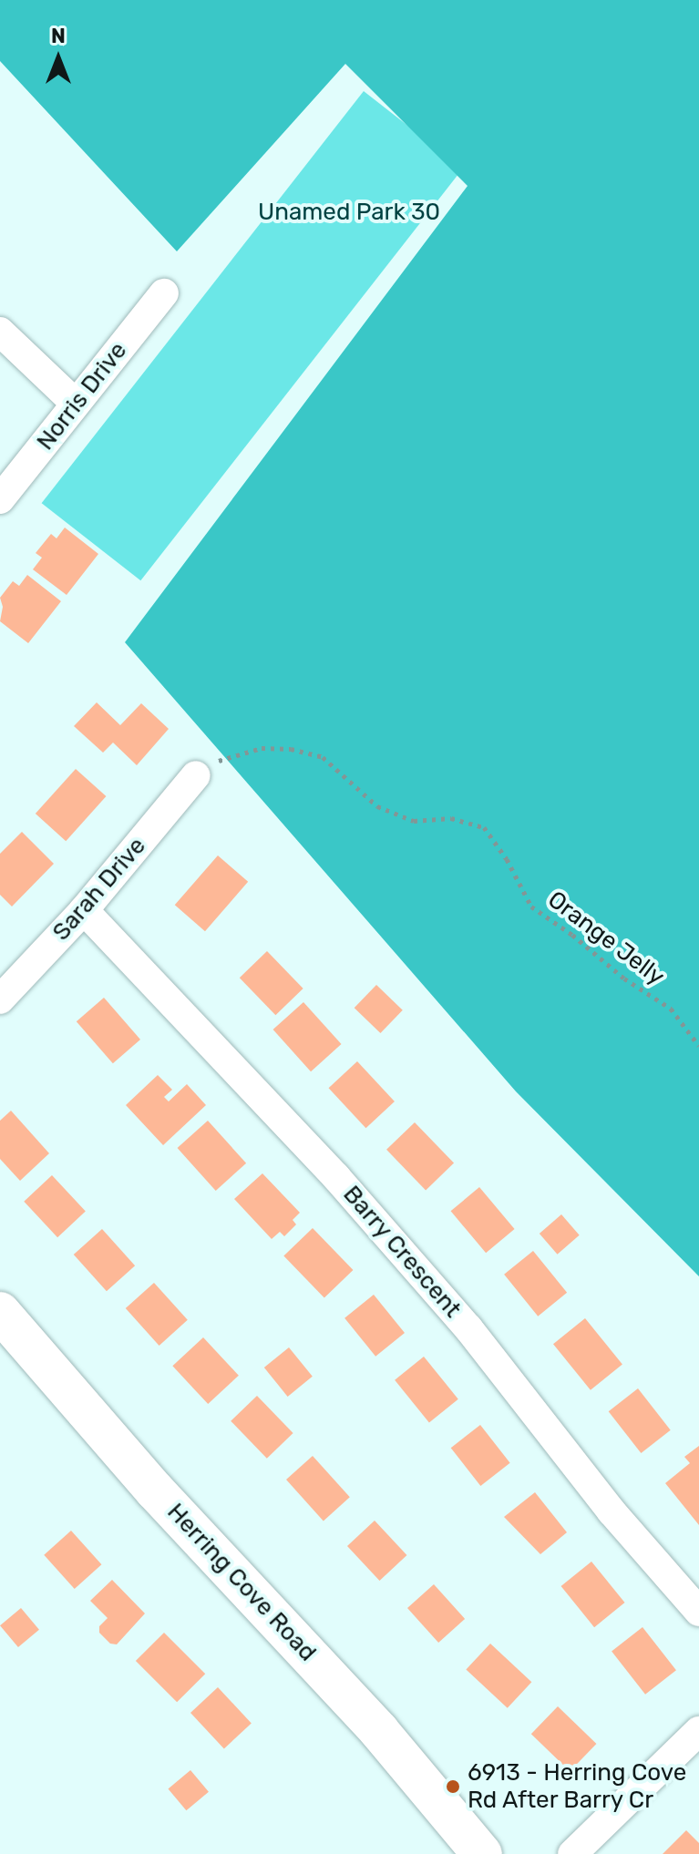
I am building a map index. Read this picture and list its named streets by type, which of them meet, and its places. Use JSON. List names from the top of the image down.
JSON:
{
  "streets": {
    "main road": ["Herring Cove Road"],
    "street": ["Norris Drive", "Sarah Drive", "Barry Crescent"],
    "path": ["Orange Jelly"]
  },
  "crossings": [
    ["Sarah Drive", "Orange Jelly"],
    ["Sarah Drive", "Barry Crescent"]
  ],
  "parks": ["Unamed Park 30"],
  "places": ["6913 - Herring Cove Rd After Barry Cr"],
  "north": "top"
}
